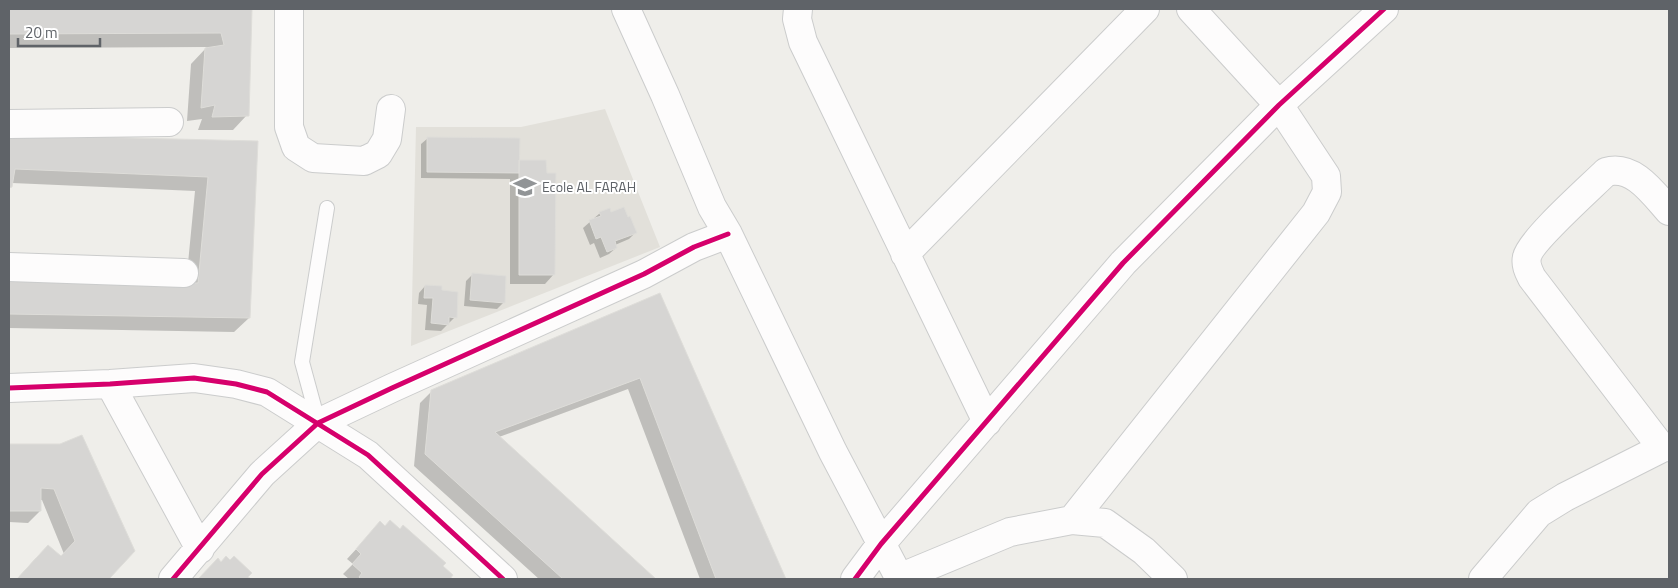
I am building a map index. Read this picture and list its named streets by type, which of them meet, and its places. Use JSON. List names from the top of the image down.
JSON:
{
  "places": {
    "school or university": ["Ecole AL FARAH"]
  },
  "scale_bar": "20 m"
}
